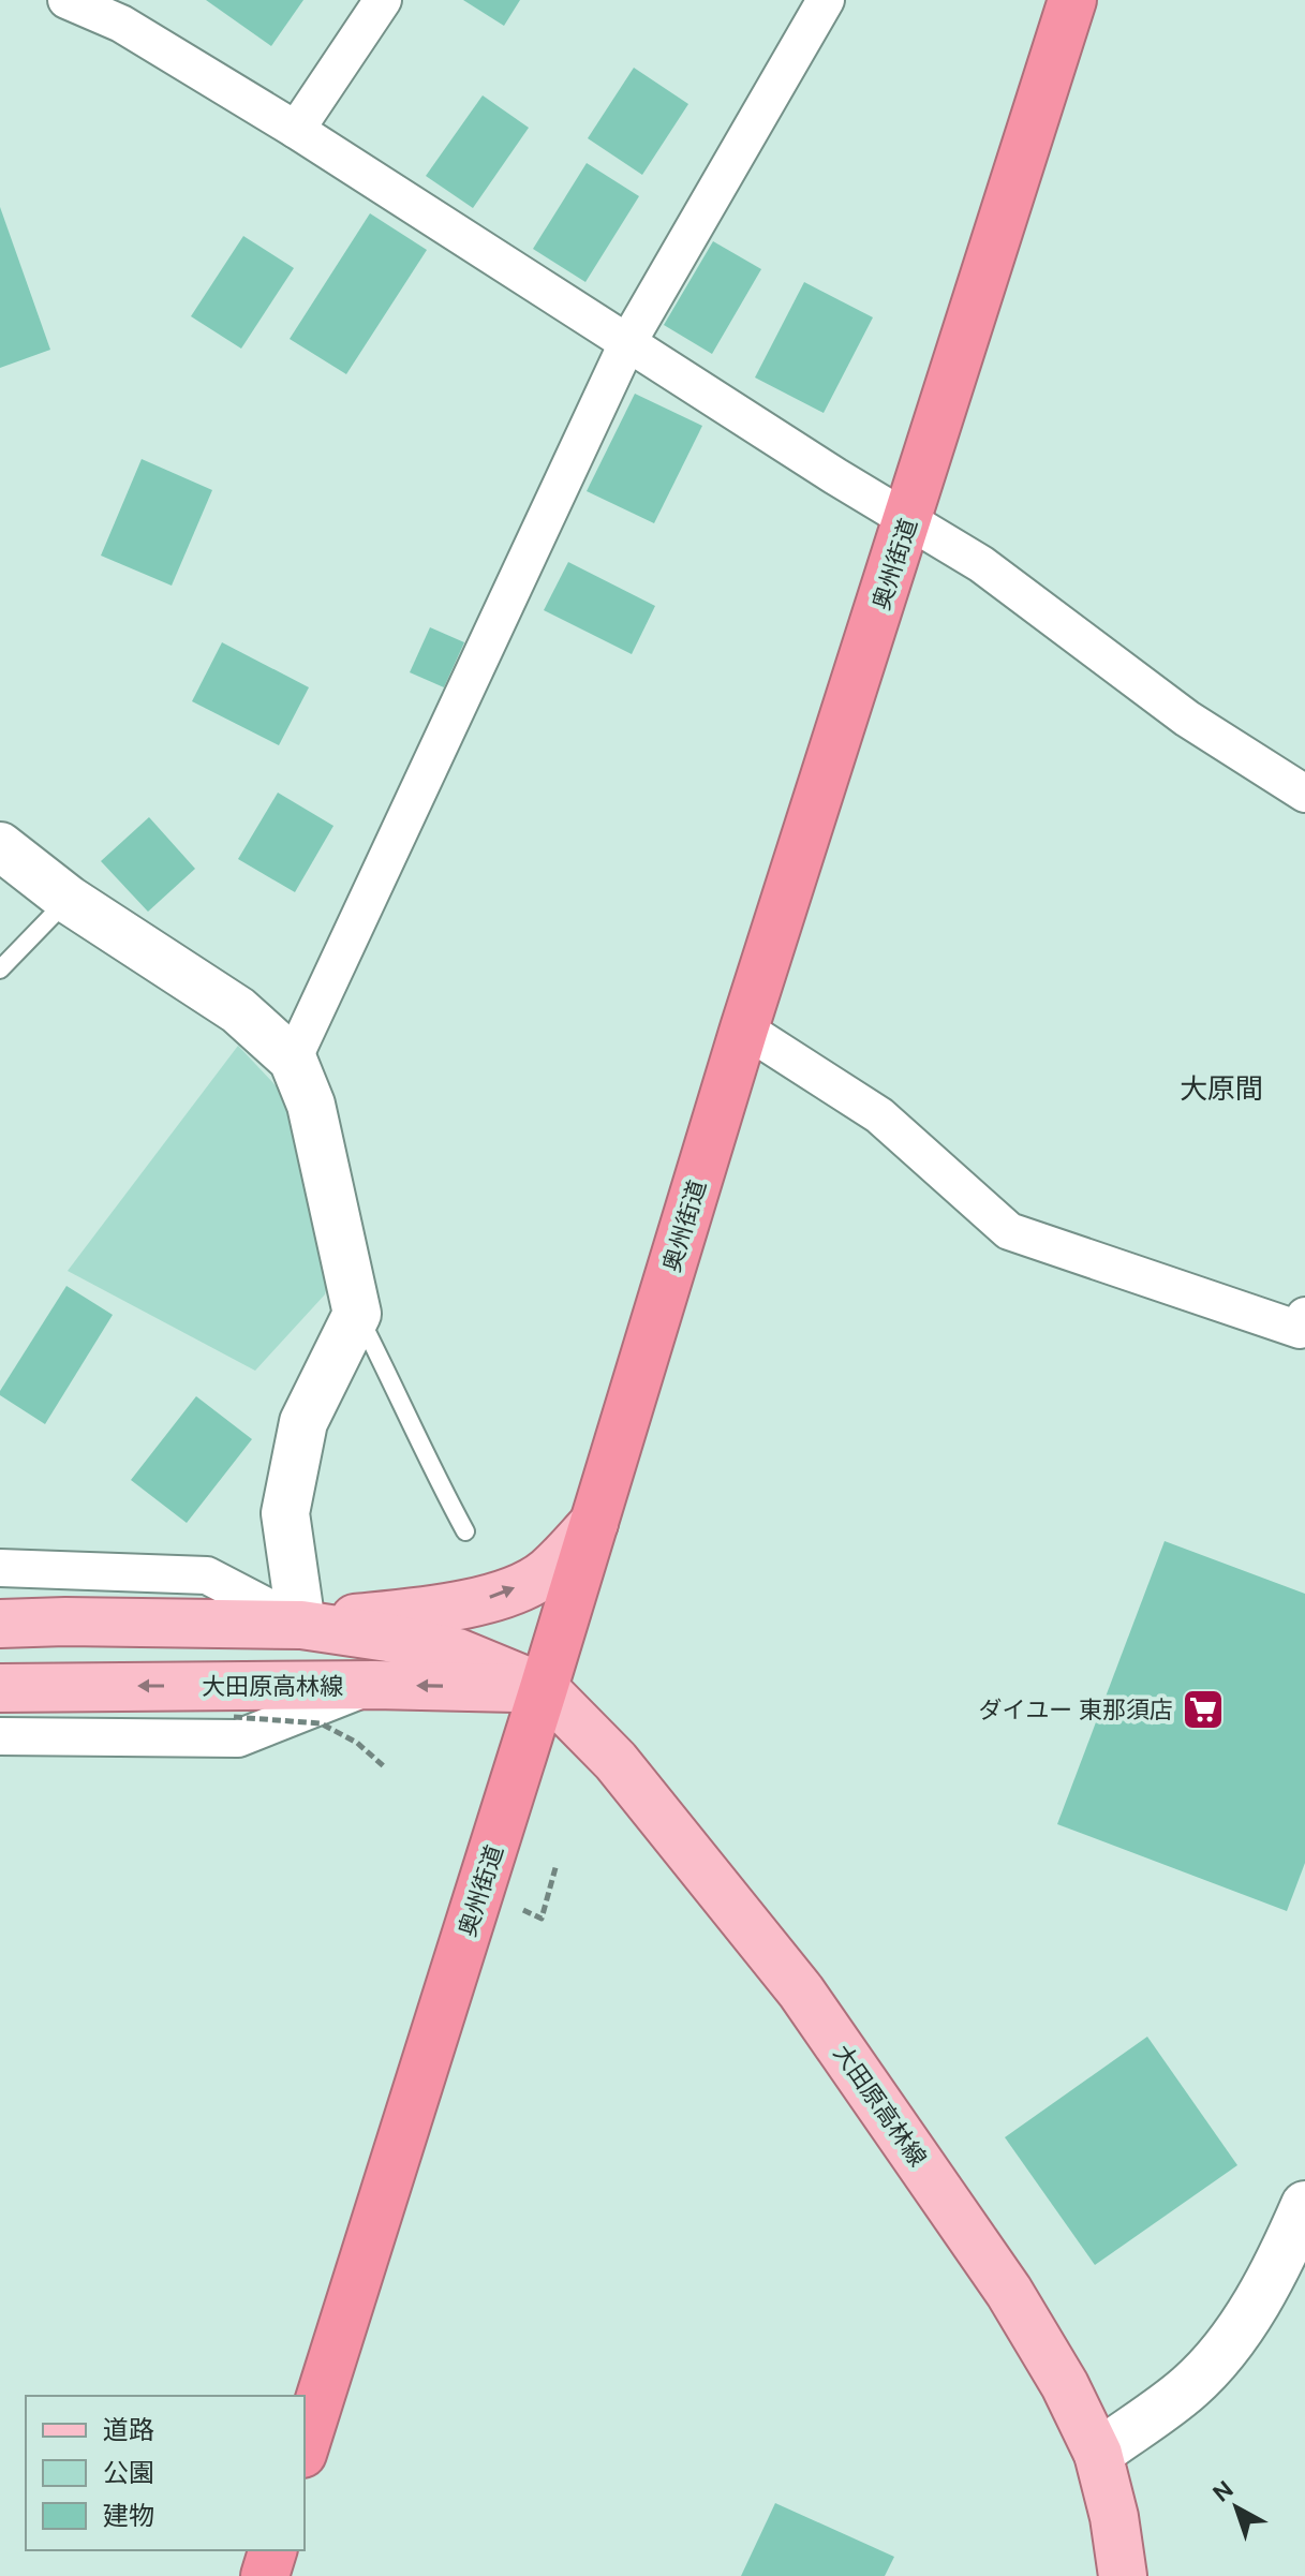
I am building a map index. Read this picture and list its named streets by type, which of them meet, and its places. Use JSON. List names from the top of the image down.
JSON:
{
  "streets": {
    "highway": ["奥州街道"],
    "main road": ["大田原高林線"]
  },
  "crossings": [
    ["奥州街道", "大田原高林線"]
  ],
  "districts": ["大原間"],
  "places": {
    "supermarket": ["ダイユー 東那須店"]
  },
  "legend": ["道路", "公園", "建物"],
  "north": "top left"
}
